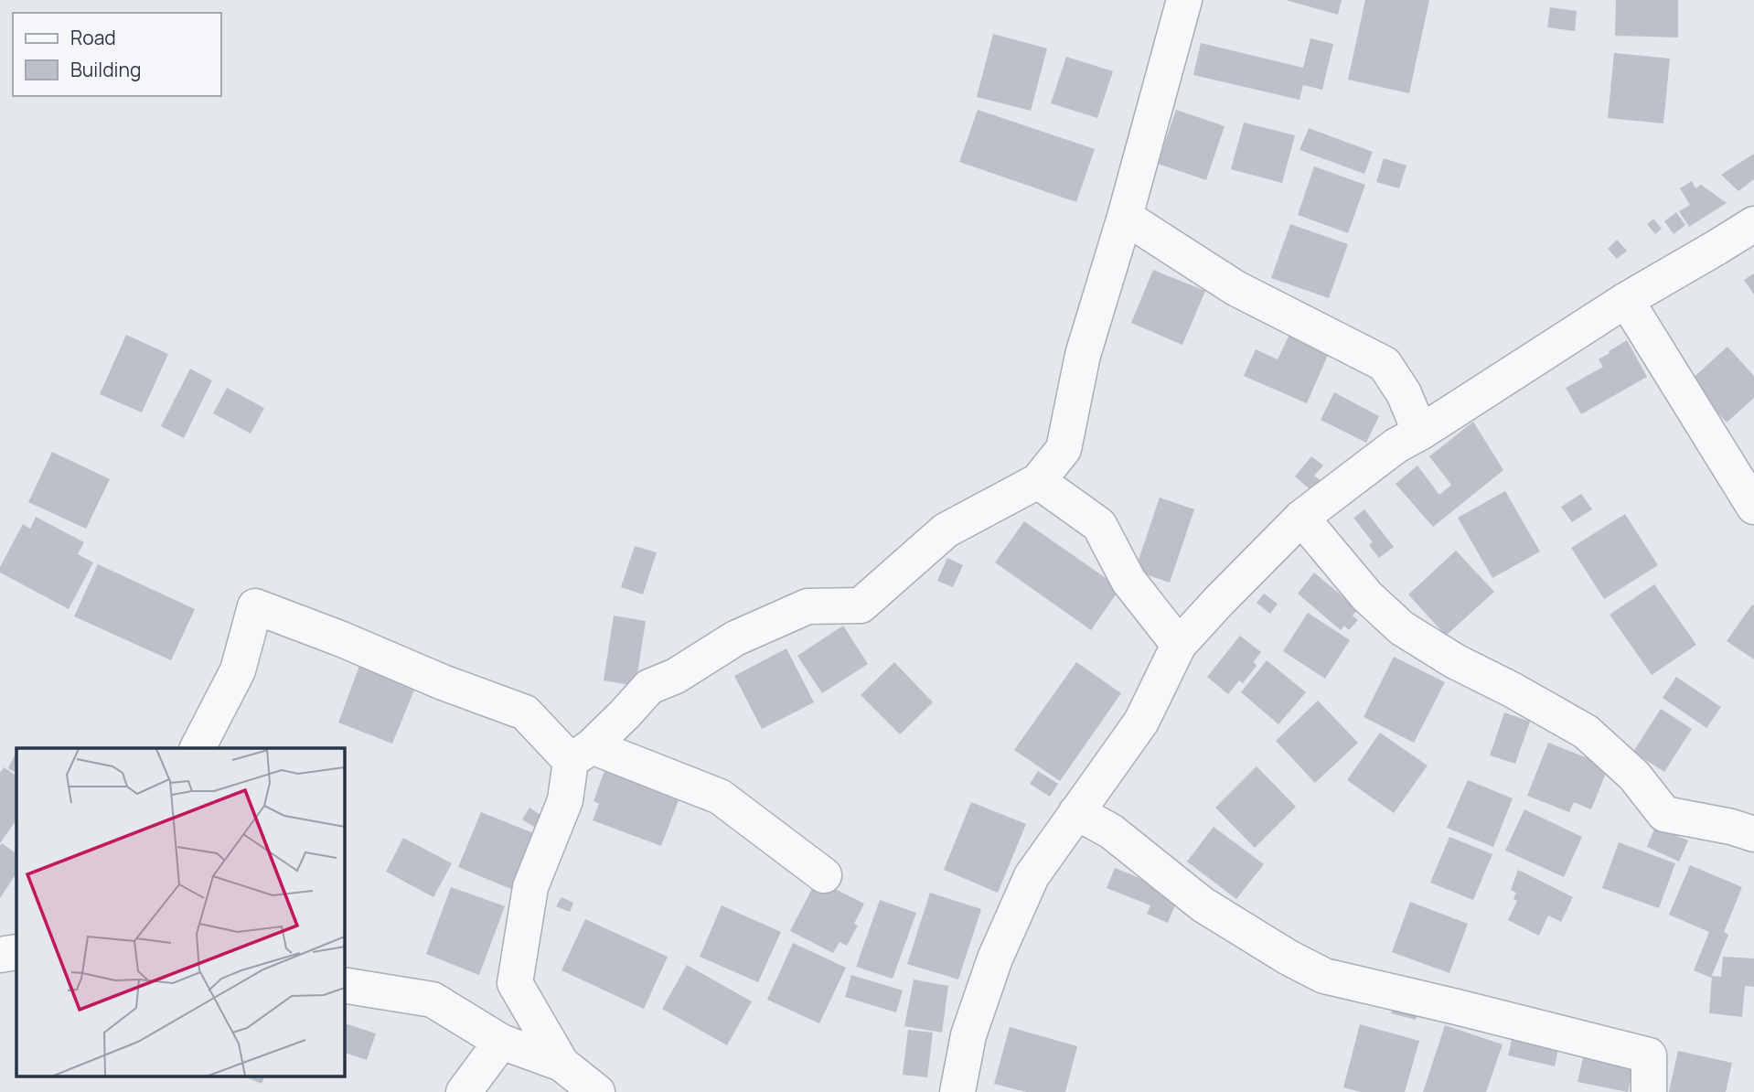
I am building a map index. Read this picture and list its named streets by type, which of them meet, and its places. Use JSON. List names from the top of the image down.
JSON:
{
  "legend": ["Road", "Building"]
}
